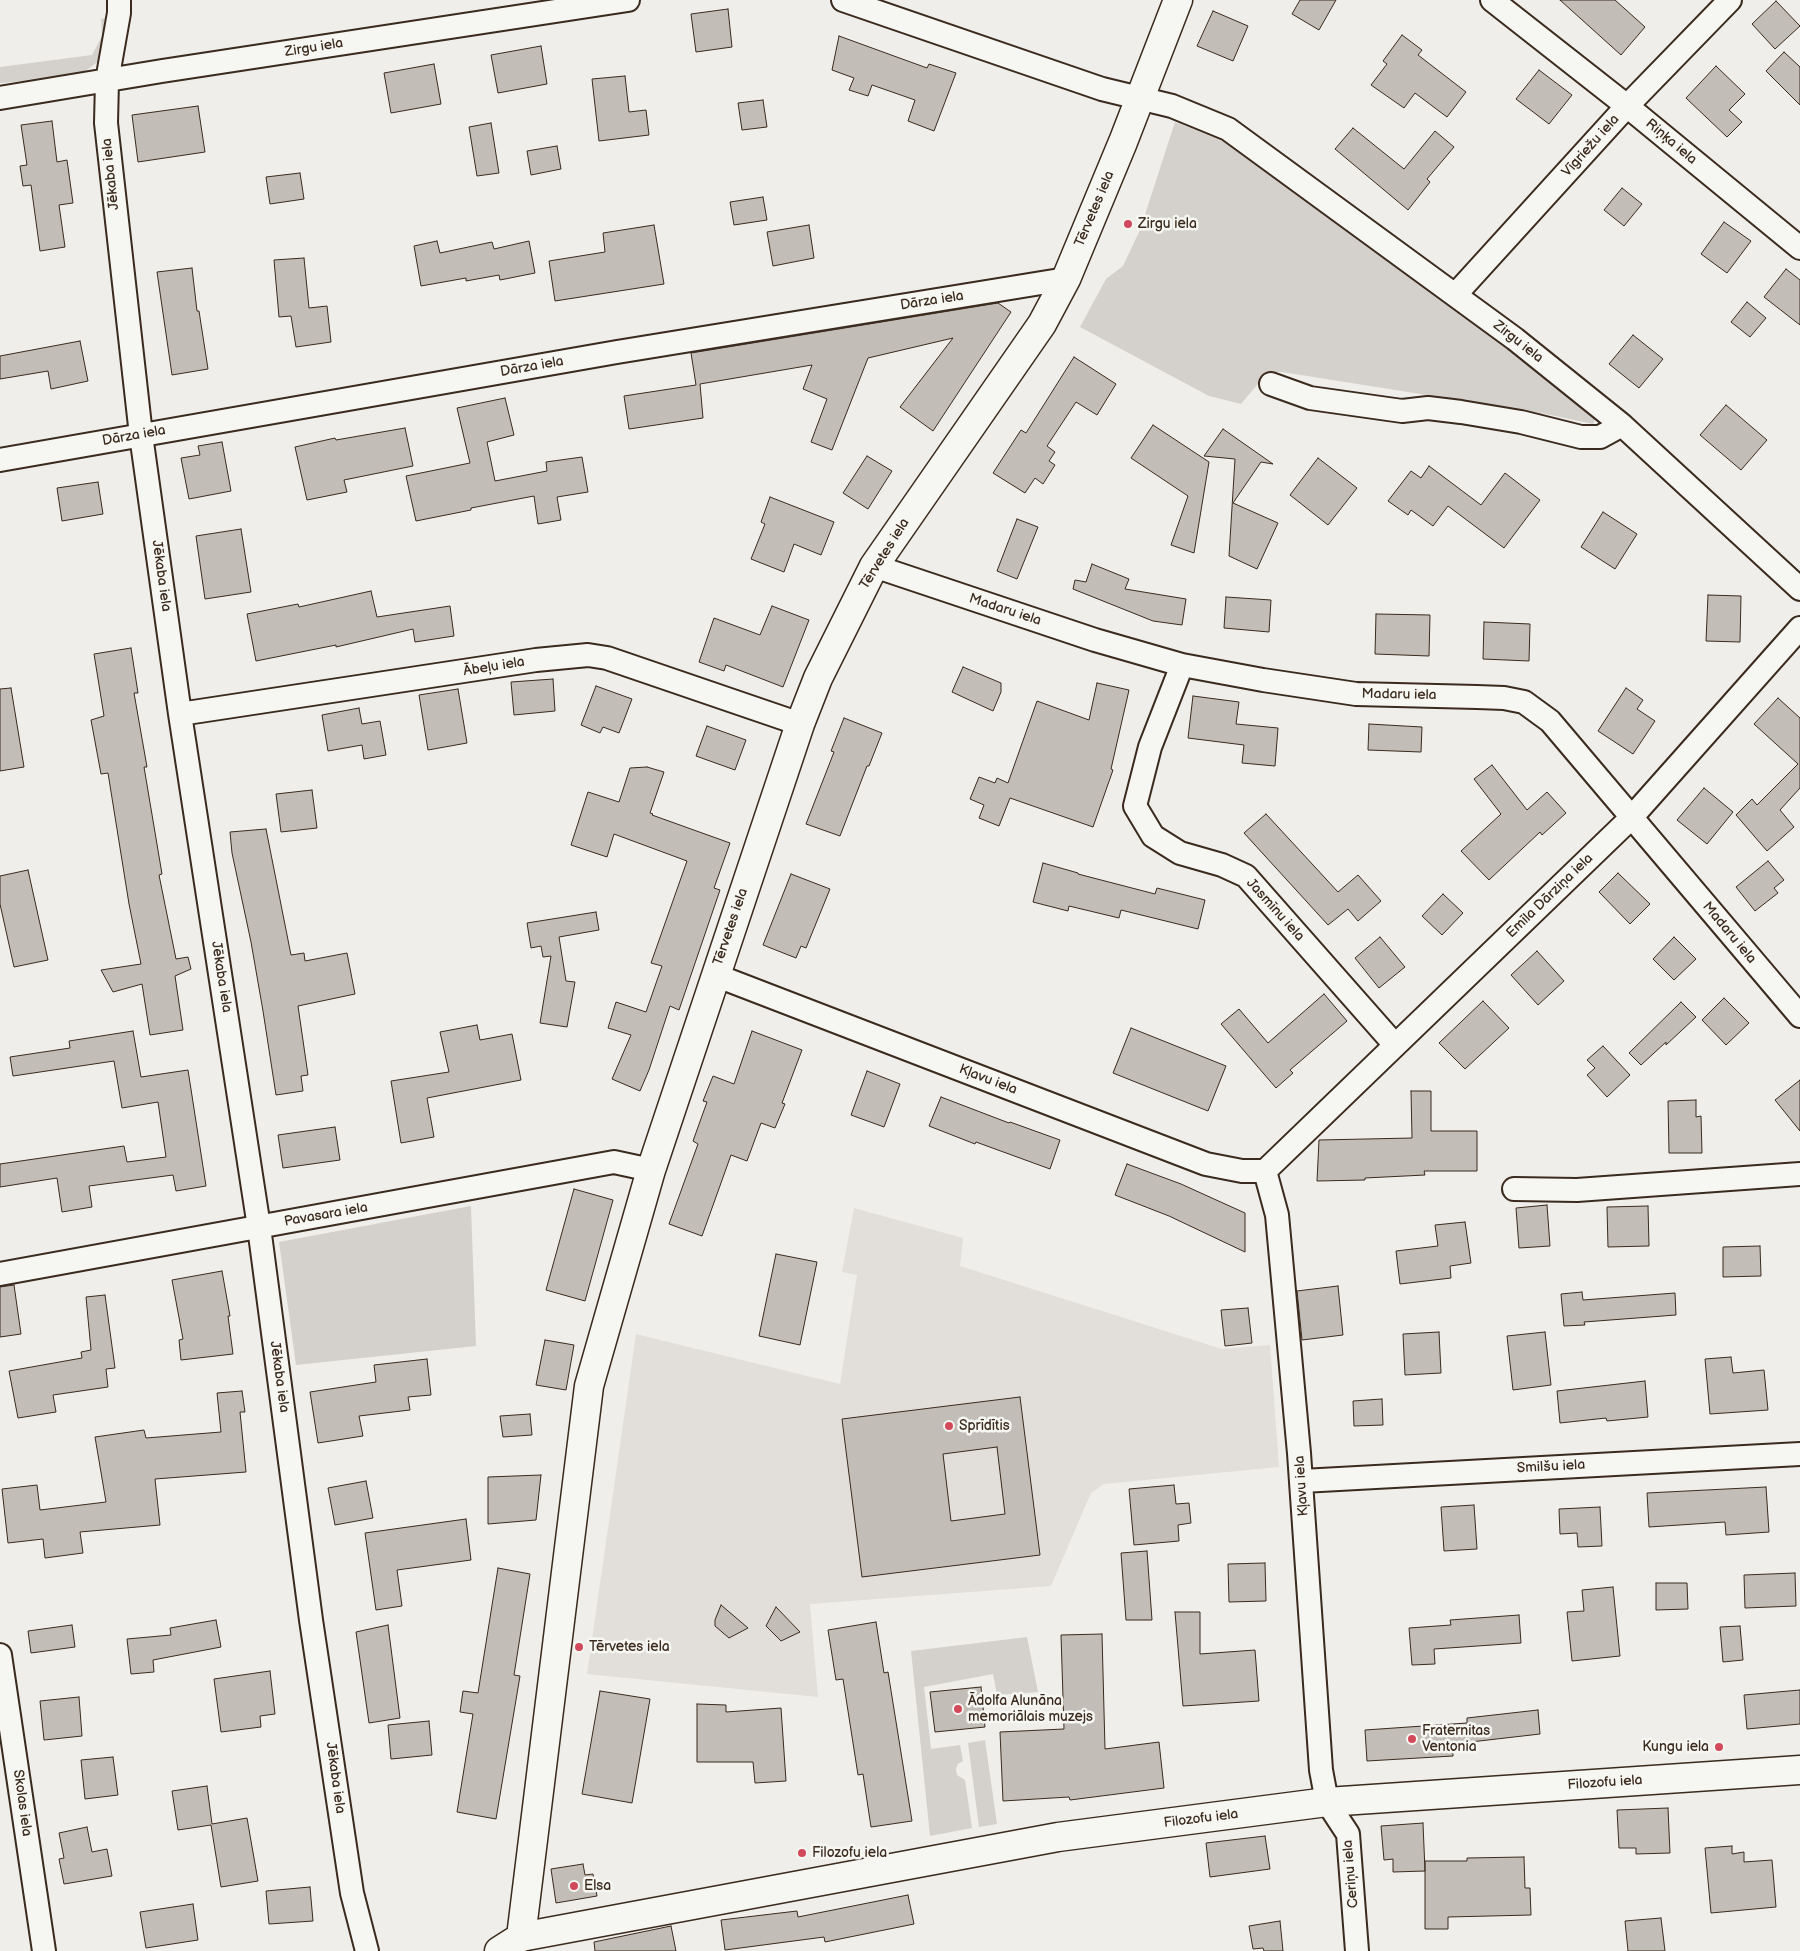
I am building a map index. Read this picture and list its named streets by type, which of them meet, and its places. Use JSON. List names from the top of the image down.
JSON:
{
  "streets": {
    "main road": ["Tērvetes iela", "Filozofu iela"],
    "street": [
      "Zirgu iela",
      "Riņķa iela",
      "Vīgriežu iela",
      "Jēkaba iela",
      "Dārza iela",
      "Madaru iela",
      "Ābeļu iela",
      "Emīla Dārziņa iela",
      "Jasmīnu iela",
      "Kļavu iela",
      "Pavasara iela",
      "Smilšu iela",
      "Skolas iela",
      "Ceriņu iela"
    ]
  },
  "crossings": [
    ["Zirgu iela", "Vīgriežu iela"],
    ["Zirgu iela", "Jēkaba iela"],
    ["Zirgu iela", "Tērvetes iela"],
    ["Riņķa iela", "Vīgriežu iela"],
    ["Jēkaba iela", "Dārza iela"],
    ["Jēkaba iela", "Ābeļu iela"],
    ["Jēkaba iela", "Pavasara iela"],
    ["Tērvetes iela", "Dārza iela"],
    ["Tērvetes iela", "Madaru iela"],
    ["Tērvetes iela", "Ābeļu iela"],
    ["Tērvetes iela", "Kļavu iela"],
    ["Tērvetes iela", "Pavasara iela"],
    ["Tērvetes iela", "Filozofu iela"],
    ["Madaru iela", "Emīla Dārziņa iela"],
    ["Madaru iela", "Jasmīnu iela"],
    ["Emīla Dārziņa iela", "Jasmīnu iela"],
    ["Emīla Dārziņa iela", "Kļavu iela"],
    ["Kļavu iela", "Smilšu iela"],
    ["Kļavu iela", "Filozofu iela"],
    ["Kļavu iela", "Ceriņu iela"],
    ["Filozofu iela", "Ceriņu iela"]
  ],
  "places": [
    "Zirgu iela",
    "Sprīdītis",
    "Tērvetes iela",
    "Ādolfa Alunāna memoriālais muzejs",
    "Fraternitas Ventonia",
    "Kungu iela",
    "Filozofu iela",
    "Elsa"
  ]
}
